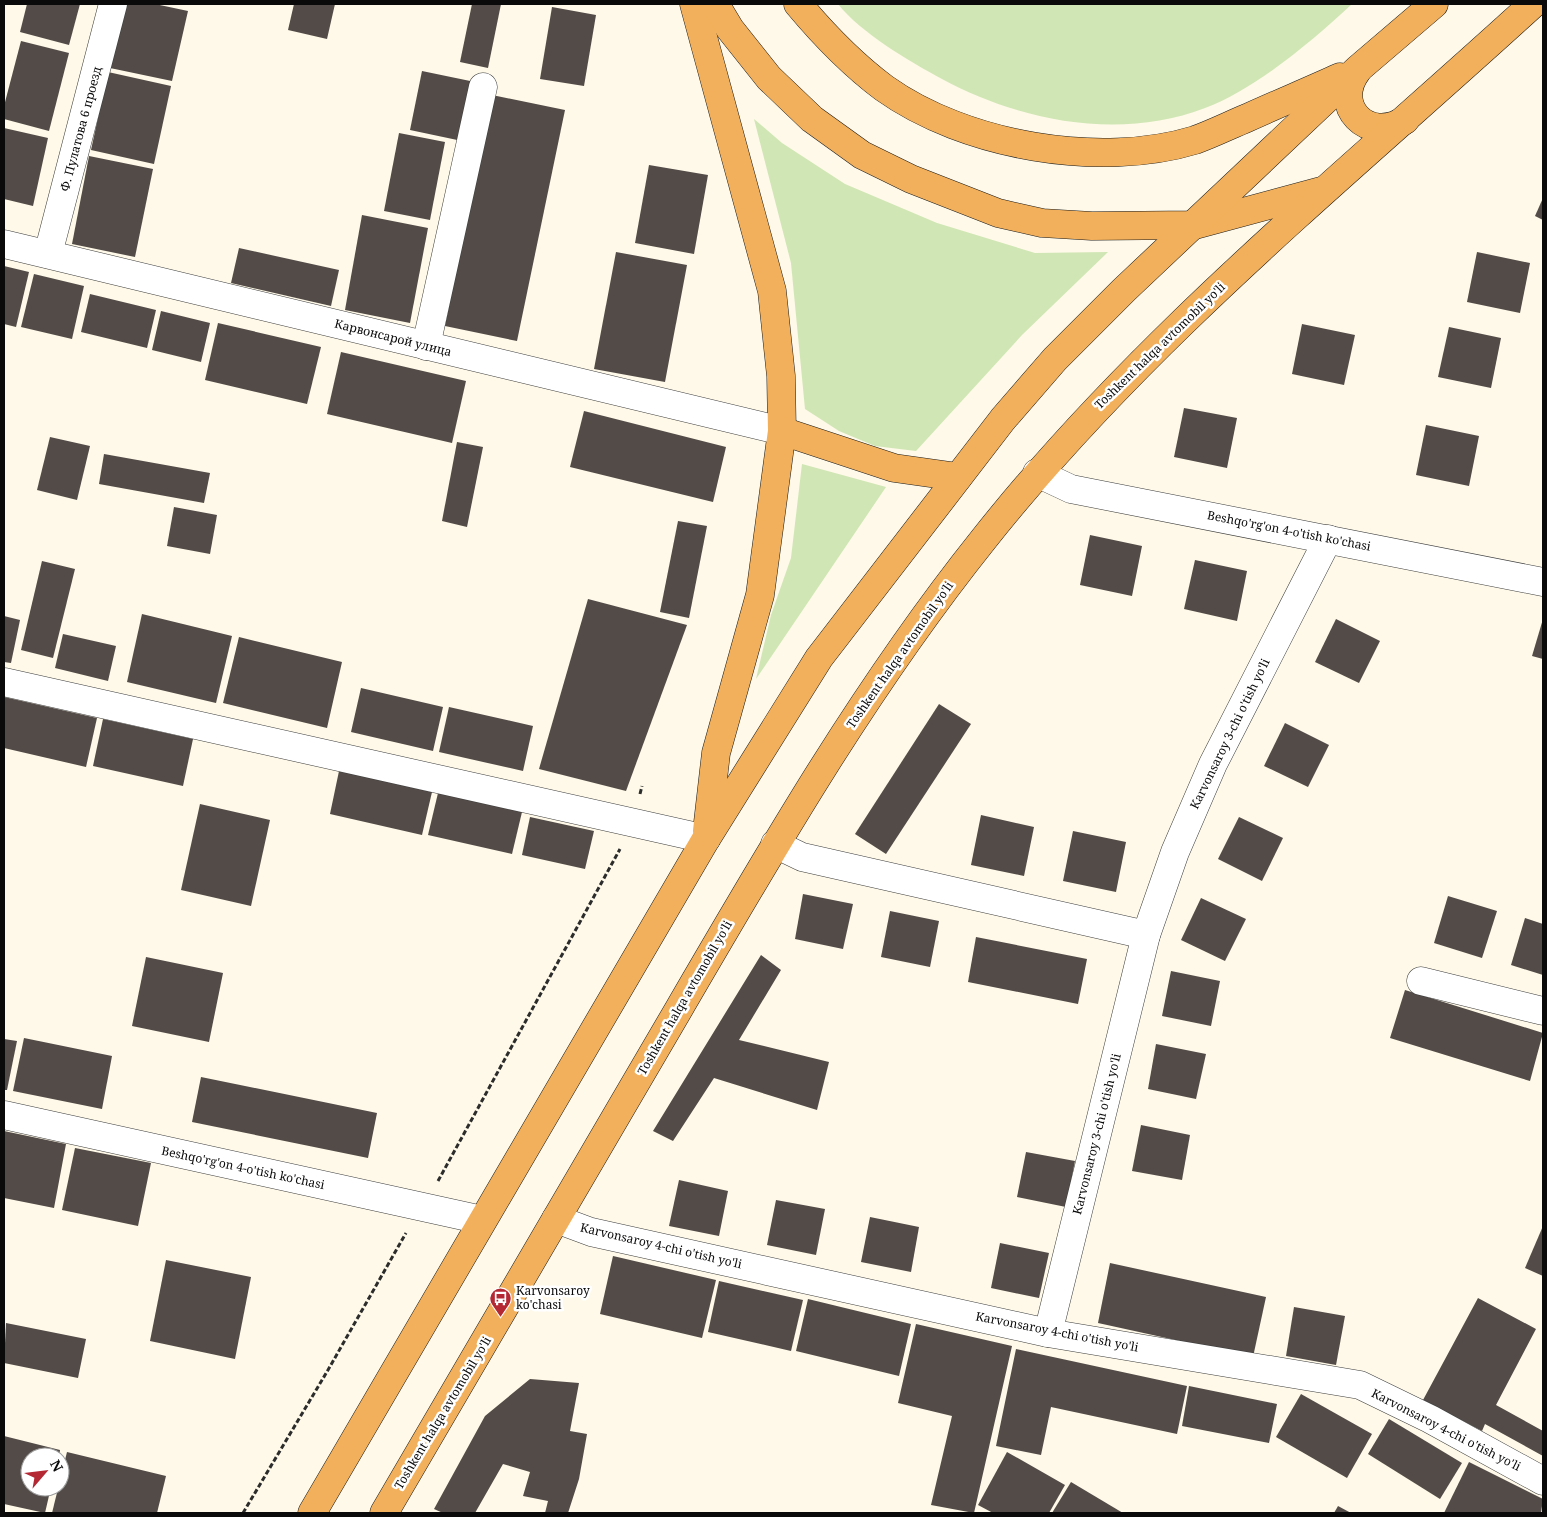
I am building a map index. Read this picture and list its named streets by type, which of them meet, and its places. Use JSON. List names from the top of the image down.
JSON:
{
  "streets": {
    "highway": ["Toshkent halqa avtomobil yo'li"],
    "street": [
      "Ф. Пулатова 6 проезд",
      "Карвонсарой улица",
      "Beshqo'rg'on 4-o'tish ko'chasi",
      "Karvonsaroy 3-chi o'tish yo'li",
      "Karvonsaroy 4-chi o'tish yo'li"
    ]
  },
  "crossings": [
    ["Ф. Пулатова 6 проезд", "Карвонсарой улица"],
    ["Toshkent halqa avtomobil yo'li", "Beshqo'rg'on 4-o'tish ko'chasi"],
    ["Toshkent halqa avtomobil yo'li", "Karvonsaroy 4-chi o'tish yo'li"],
    ["Beshqo'rg'on 4-o'tish ko'chasi", "Karvonsaroy 3-chi o'tish yo'li"],
    ["Karvonsaroy 3-chi o'tish yo'li", "Karvonsaroy 4-chi o'tish yo'li"]
  ],
  "places": {
    "bus stop": ["Karvonsaroy ko'chasi"]
  },
  "north": "top right"
}
